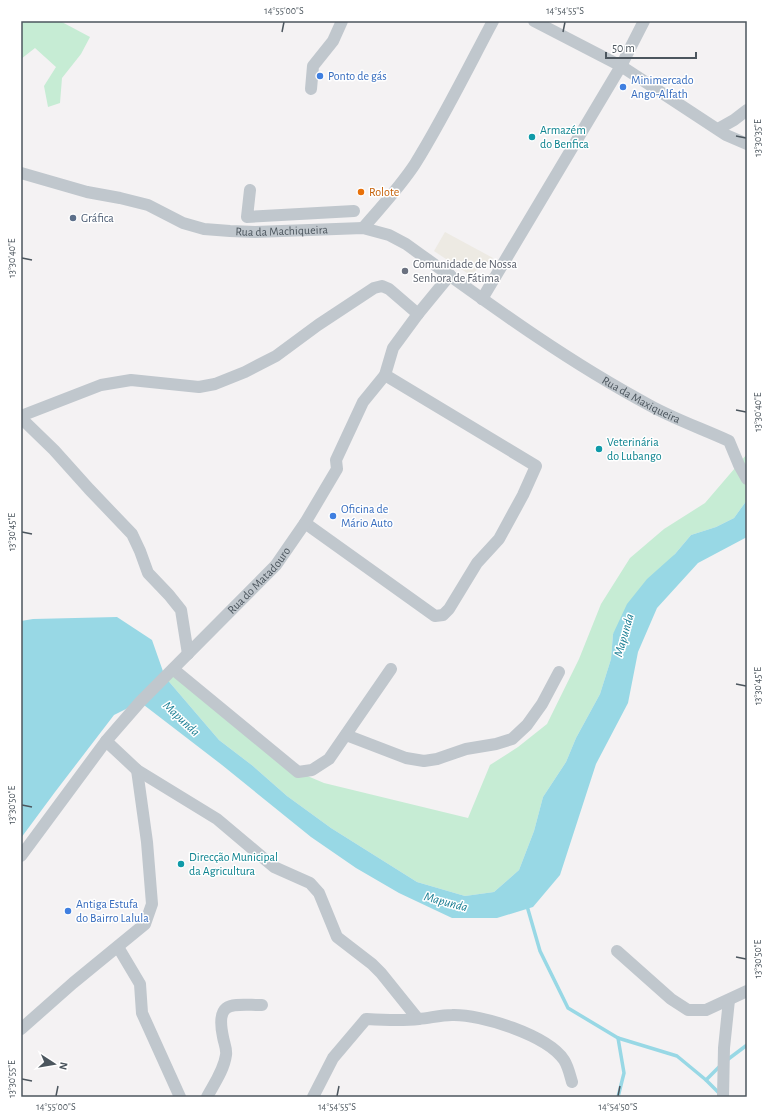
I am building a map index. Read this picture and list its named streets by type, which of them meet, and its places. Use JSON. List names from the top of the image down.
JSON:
{
  "streets": {
    "street": ["Rua da Machiqueira", "Rua da Maxiqueira", "Rua do Matadouro"]
  },
  "crossings": [
    ["Rua da Machiqueira", "Rua da Maxiqueira"],
    ["Rua da Machiqueira", "Rua do Matadouro"]
  ],
  "water": ["Mapunda"],
  "places": [
    "Ponto de gás",
    "Minimercado Ango-Alfath",
    "Armazém do Benfica",
    "Rolote",
    "Gráfica",
    "Comunidade de Nossa Senhora de Fátima",
    "Veterinária do Lubango",
    "Oficina de Mário Auto",
    "Direcção Municipal da Agricultura",
    "Antiga Estufa do Bairro Lalula"
  ],
  "scale_bar": "50 m",
  "north": "right",
  "coordinates": [
    "14°55'00\"S",
    "14°54'55\"S",
    "13°30'35\"E",
    "13°30'40\"E",
    "13°30'45\"E",
    "13°30'50\"E",
    "13°30'55\"E",
    "14°54'50\"S"
  ]
}
